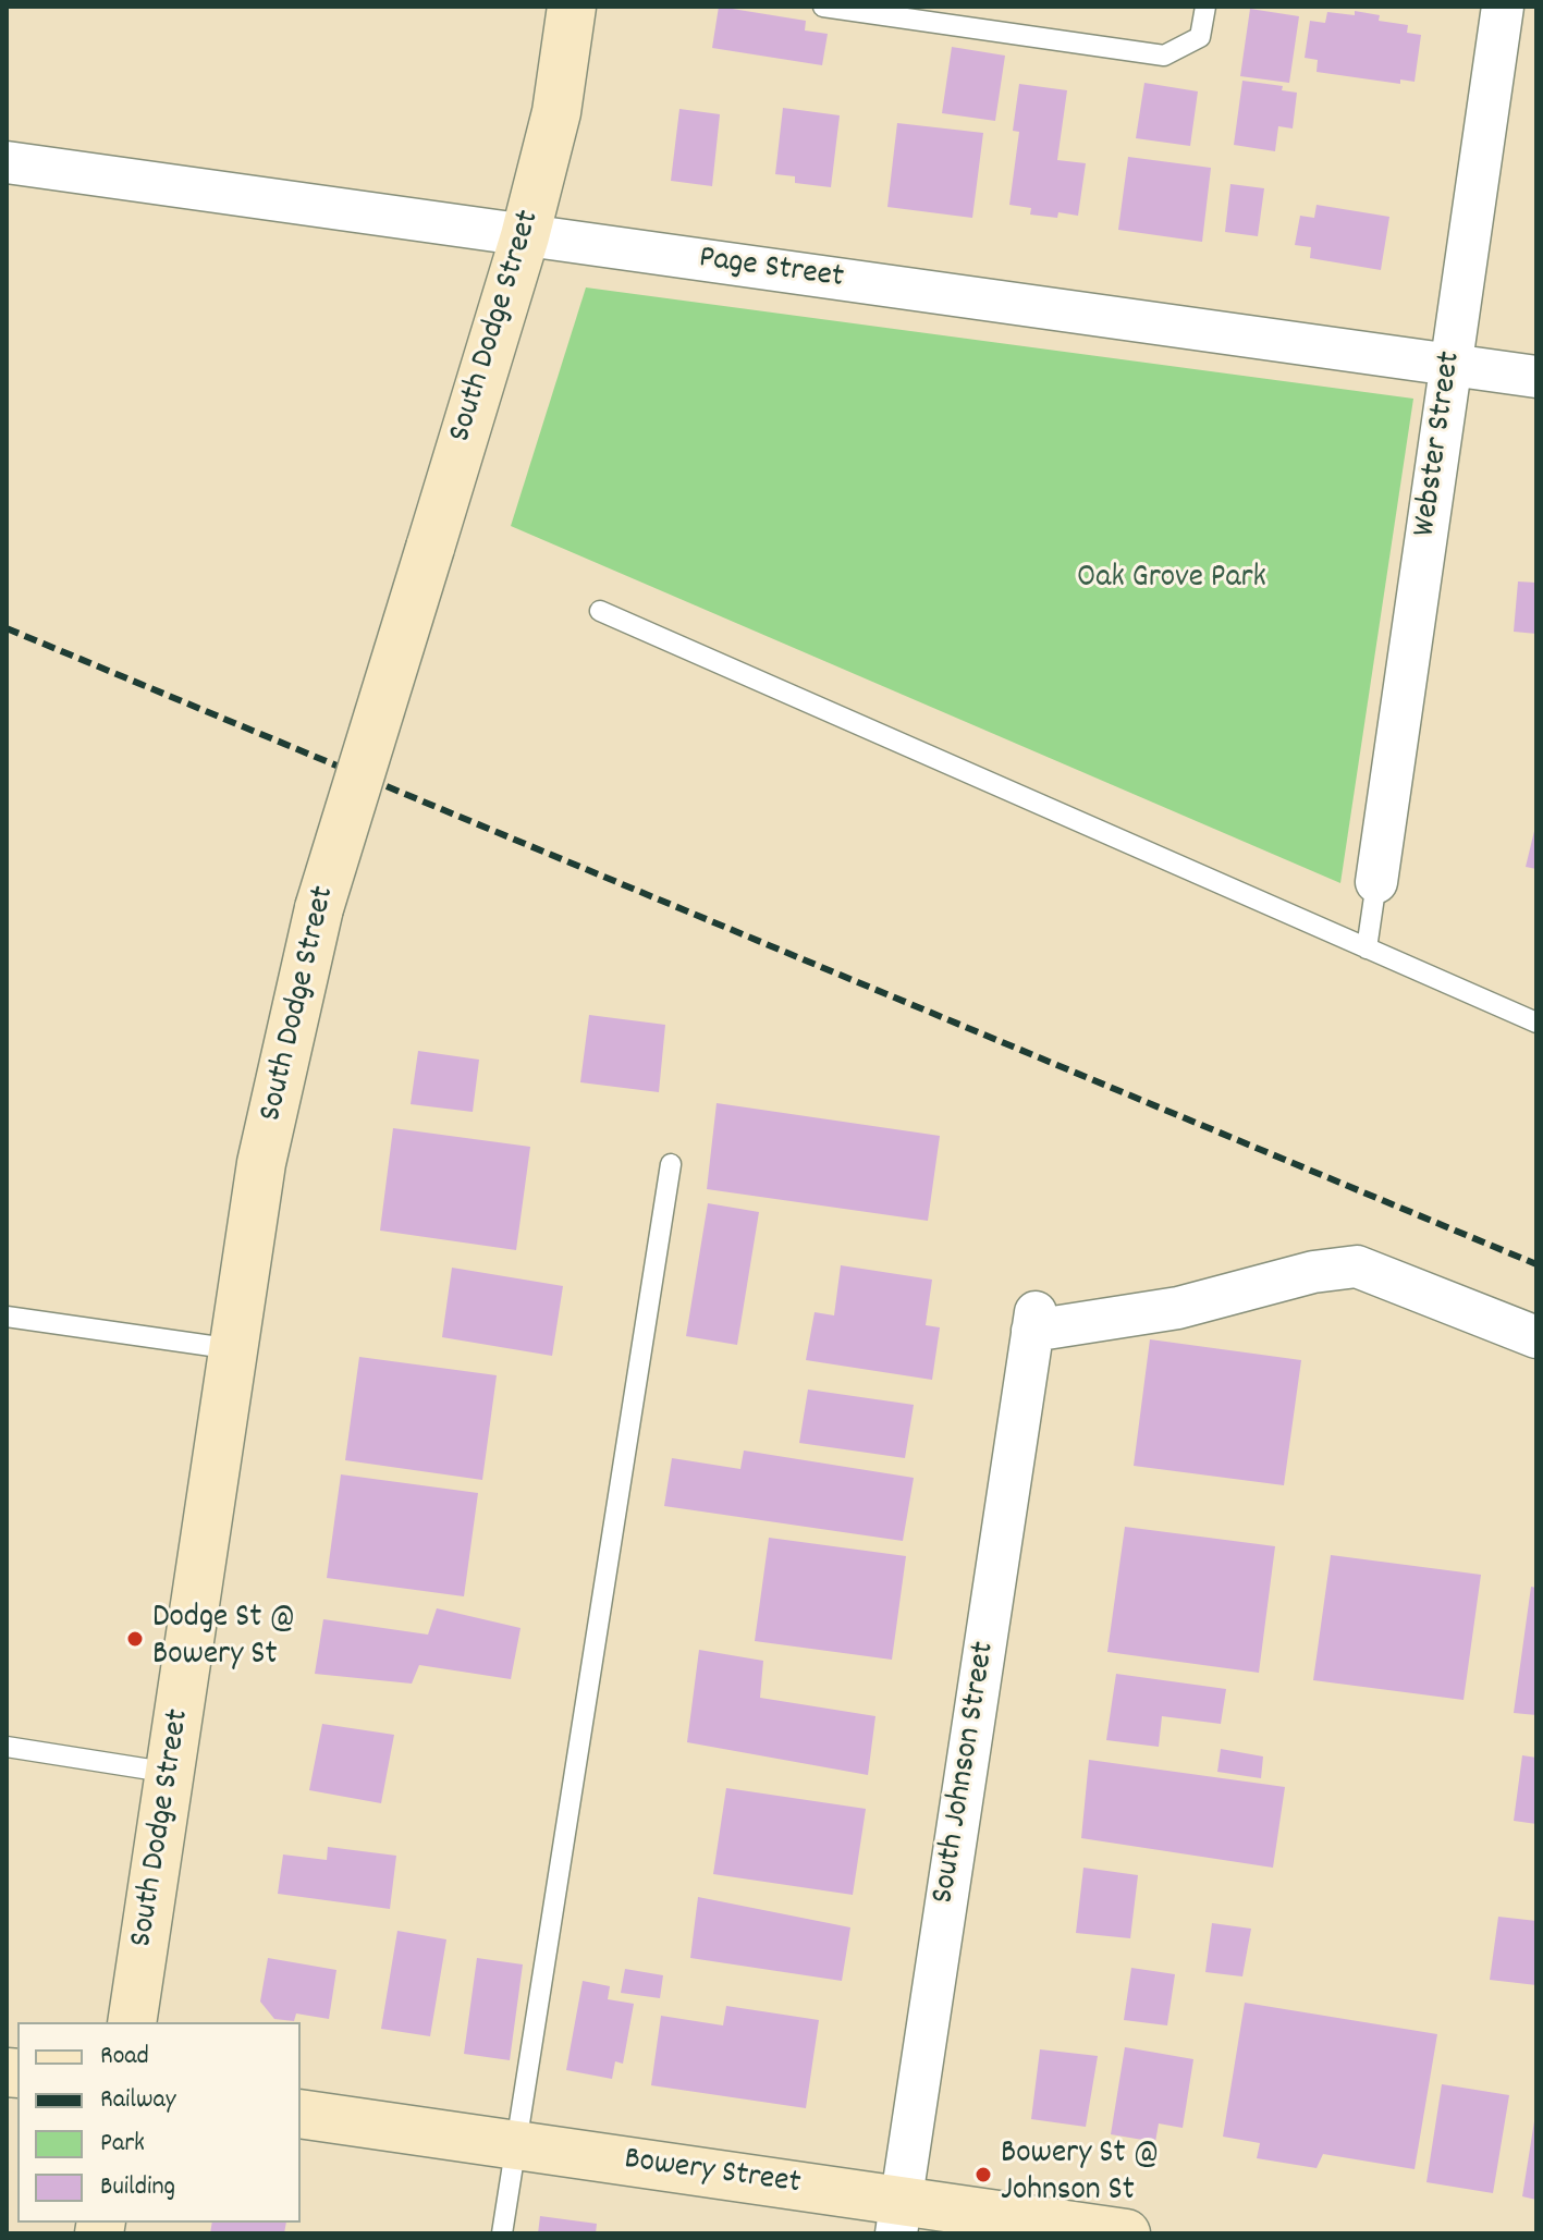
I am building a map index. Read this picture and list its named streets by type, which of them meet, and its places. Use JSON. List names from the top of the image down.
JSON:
{
  "streets": {
    "main road": ["South Dodge Street", "Bowery Street"],
    "street": ["Page Street", "Webster Street", "South Johnson Street"]
  },
  "crossings": [
    ["Page Street", "South Dodge Street"],
    ["Page Street", "Webster Street"],
    ["South Johnson Street", "Bowery Street"]
  ],
  "parks": ["Oak Grove Park"],
  "places": ["Dodge St @ Bowery St", "Bowery St @ Johnson St"],
  "legend": [
    "Road",
    "Railway",
    "Park",
    "Building"
  ]
}
